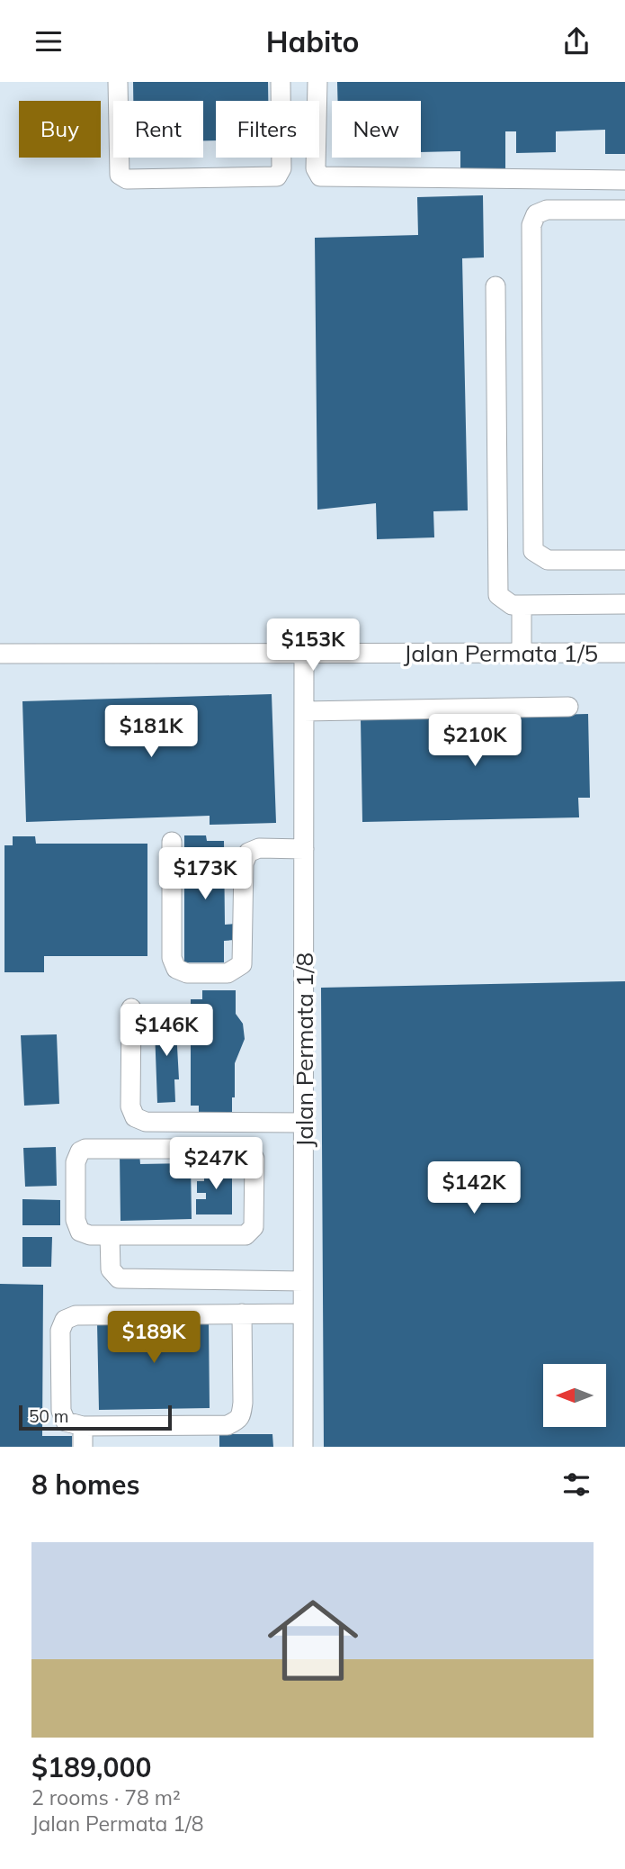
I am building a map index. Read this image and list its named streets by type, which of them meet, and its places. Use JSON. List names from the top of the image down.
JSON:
{
  "streets": {
    "street": ["Jalan Permata 1/5", "Jalan Permata 1/8"]
  },
  "crossings": [
    ["Jalan Permata 1/5", "Jalan Permata 1/8"]
  ],
  "scale_bar": "50 m",
  "north": "left",
  "page": {
    "header": "Habito",
    "chip": [
      "Buy",
      "Rent",
      "Filters",
      "New"
    ],
    "price": [
      "$153K",
      "$181K",
      "$210K",
      "$173K",
      "$146K",
      "$247K",
      "$142K",
      "$189K"
    ],
    "scale": "50 m",
    "heading": "8 homes",
    "list": [
      {
        "name": "$189,000",
        "note": "2 rooms · 78 m² · Jalan Permata 1/8"
      }
    ]
  }
}
